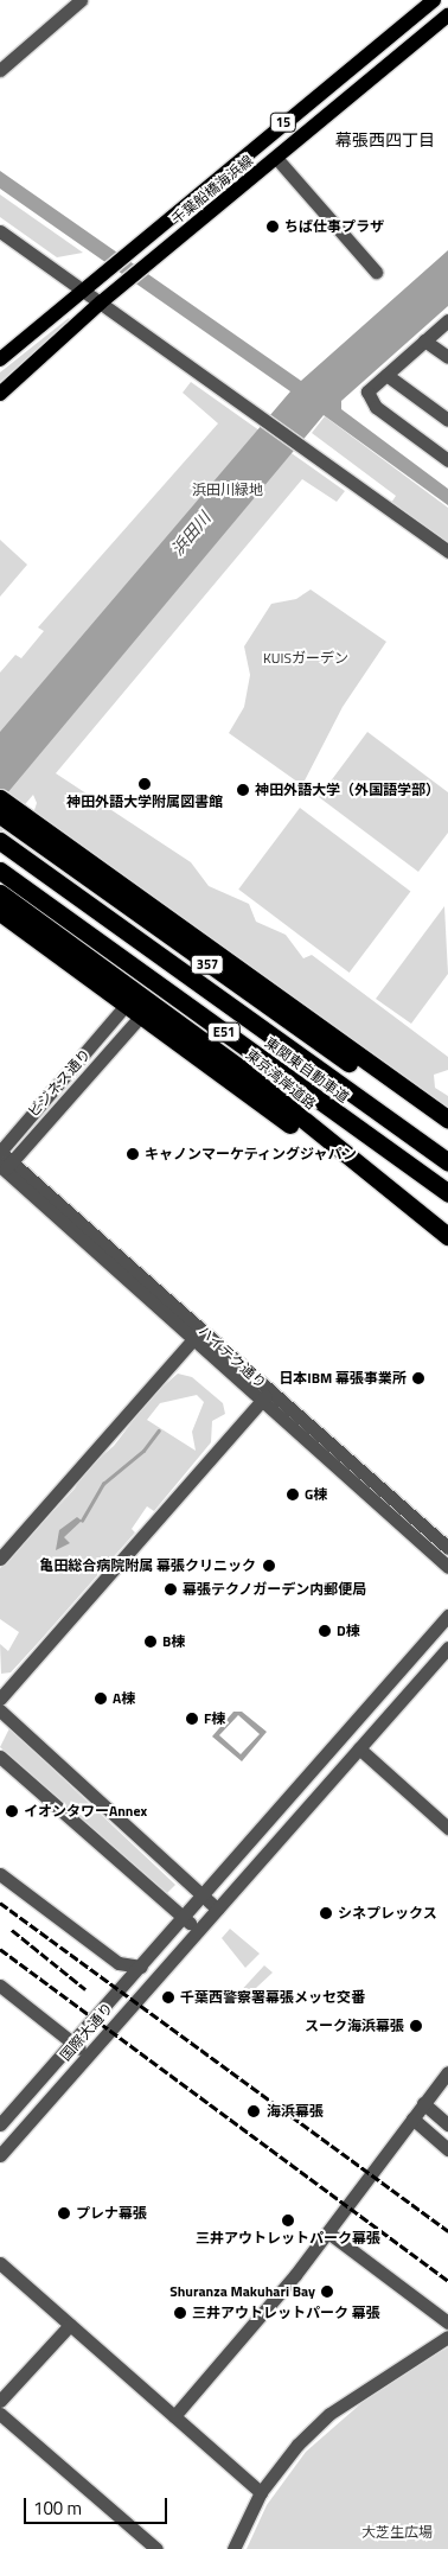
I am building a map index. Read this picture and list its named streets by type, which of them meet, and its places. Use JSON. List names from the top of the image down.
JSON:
{
  "streets": {
    "highway": [
      "357",
      "E51",
      "東関東自動車道",
      "東京湾岸道路"
    ],
    "main road": ["15", "千葉船橋海浜線"],
    "street": ["ビジネス通り", "ハイテク通り", "国際大通り"]
  },
  "crossings": [
    ["ビジネス通り", "ハイテク通り"]
  ],
  "districts": ["幕張西四丁目"],
  "water": ["浜田川"],
  "parks": ["浜田川緑地", "KUISガーデン", "大芝生広場"],
  "places": [
    "ちば仕事プラザ",
    "神田外語大学附属図書館",
    "神田外語大学（外国語学部）",
    "キャノンマーケティングジャパン",
    "日本IBM 幕張事業所",
    "G棟",
    "亀田総合病院附属 幕張クリニック",
    "幕張テクノガーデン内郵便局",
    "D棟",
    "B棟",
    "A棟",
    "F棟",
    "イオンタワーAnnex",
    "シネプレックス",
    "千葉西警察署幕張メッセ交番",
    "スーク海浜幕張",
    "海浜幕張",
    "プレナ幕張",
    "三井アウトレットパーク幕張",
    "Shuranza Makuhari Bay",
    "三井アウトレットパーク 幕張"
  ],
  "scale_bar": "100 m"
}
